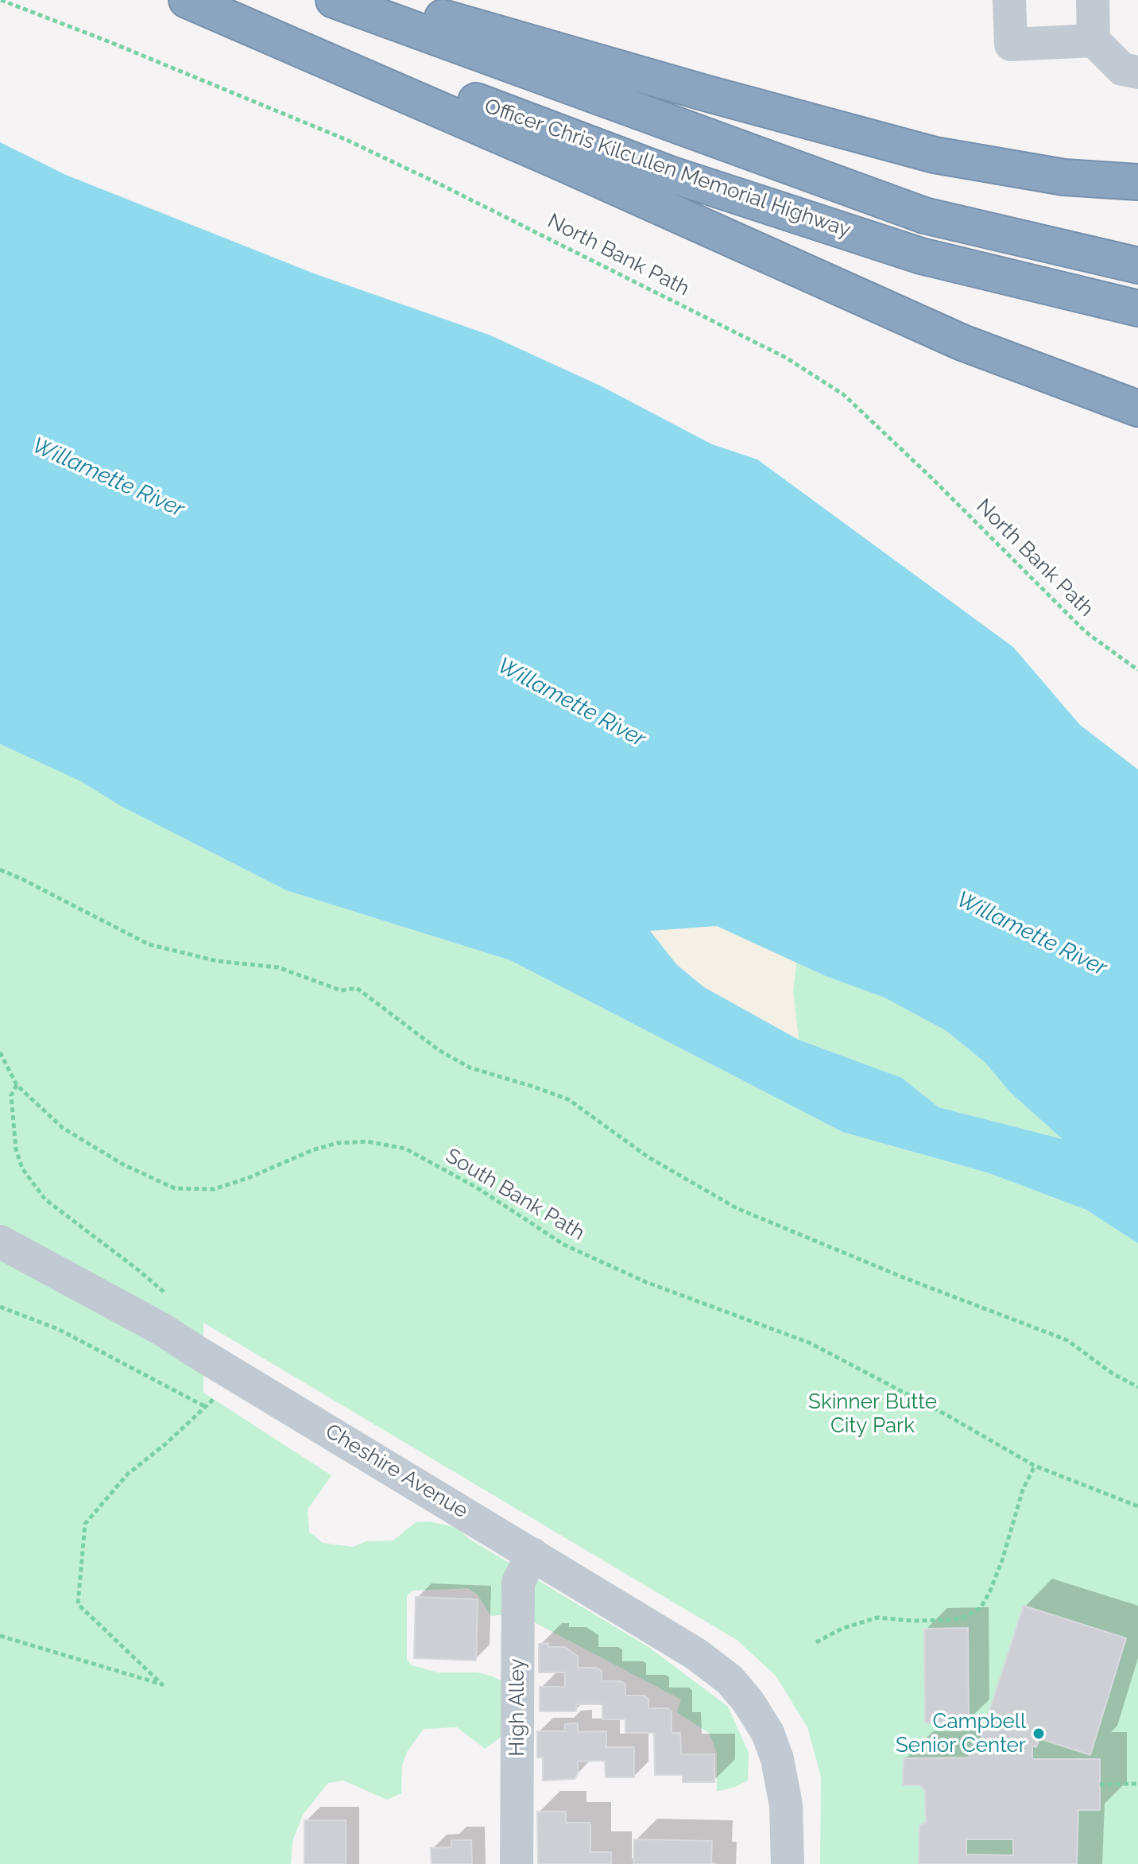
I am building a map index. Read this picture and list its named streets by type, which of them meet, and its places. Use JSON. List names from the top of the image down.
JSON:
{
  "streets": {
    "highway": ["Officer Chris Kilcullen Memorial Highway"],
    "street": ["Cheshire Avenue", "High Alley"],
    "path": ["North Bank Path", "South Bank Path"]
  },
  "crossings": [
    ["Cheshire Avenue", "High Alley"]
  ],
  "water": ["Willamette River"],
  "parks": ["Skinner Butte City Park"],
  "places": ["Campbell Senior Center"]
}
